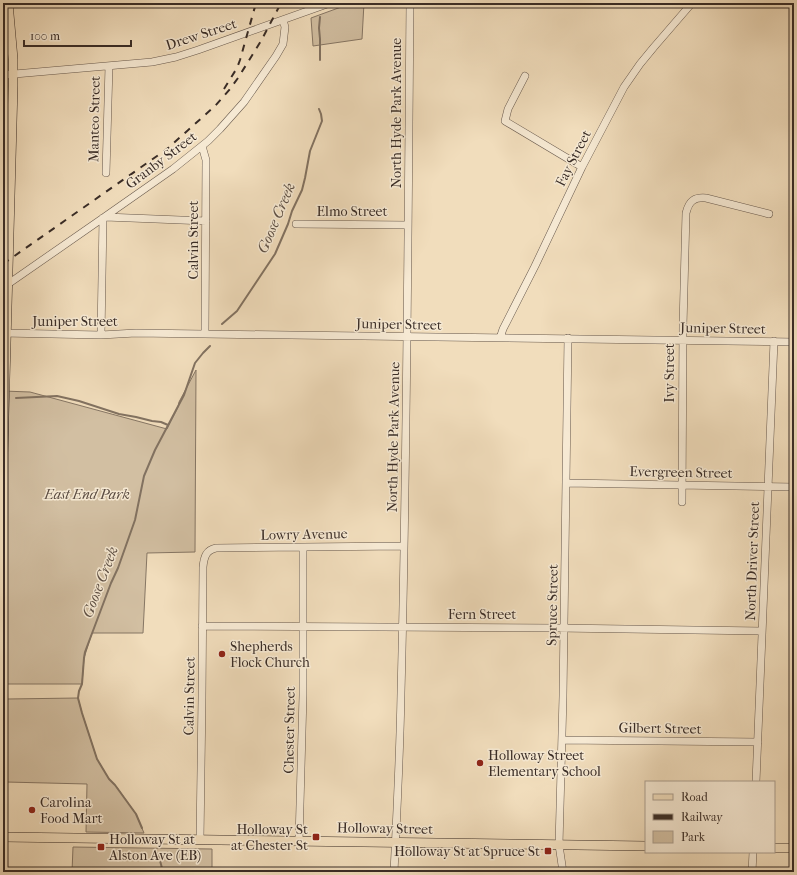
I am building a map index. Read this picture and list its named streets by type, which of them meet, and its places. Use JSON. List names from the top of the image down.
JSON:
{
  "streets": {
    "main road": ["Holloway Street"],
    "street": [
      "Drew Street",
      "North Hyde Park Avenue",
      "Manteo Street",
      "Fay Street",
      "Granby Street",
      "Elmo Street",
      "Calvin Street",
      "Juniper Street",
      "Ivy Street",
      "Evergreen Street",
      "Lowry Avenue",
      "North Driver Street",
      "Spruce Street",
      "Fern Street",
      "Gilbert Street",
      "Chester Street"
    ]
  },
  "crossings": [
    ["Drew Street", "Manteo Street"],
    ["Drew Street", "Granby Street"],
    ["North Hyde Park Avenue", "Elmo Street"],
    ["North Hyde Park Avenue", "Juniper Street"],
    ["North Hyde Park Avenue", "Lowry Avenue"],
    ["North Hyde Park Avenue", "Fern Street"],
    ["North Hyde Park Avenue", "Holloway Street"],
    ["Fay Street", "Juniper Street"],
    ["Granby Street", "Calvin Street"],
    ["Calvin Street", "Juniper Street"],
    ["Calvin Street", "Lowry Avenue"],
    ["Calvin Street", "Fern Street"],
    ["Calvin Street", "Holloway Street"],
    ["Juniper Street", "Ivy Street"],
    ["Juniper Street", "North Driver Street"],
    ["Juniper Street", "Spruce Street"],
    ["Ivy Street", "Evergreen Street"],
    ["Evergreen Street", "North Driver Street"],
    ["Evergreen Street", "Spruce Street"],
    ["Lowry Avenue", "Chester Street"],
    ["North Driver Street", "Fern Street"],
    ["North Driver Street", "Gilbert Street"],
    ["Spruce Street", "Fern Street"],
    ["Spruce Street", "Gilbert Street"],
    ["Spruce Street", "Holloway Street"],
    ["Fern Street", "Chester Street"],
    ["Chester Street", "Holloway Street"]
  ],
  "water": ["Goose Creek"],
  "parks": ["East End Park"],
  "places": {
    "other": ["Shepherds Flock Church", "Holloway Street Elementary School", "Carolina Food Mart"],
    "transit": ["Holloway St at Chester St", "Holloway St at Alston Ave (EB)", "Holloway St at Spruce St"]
  },
  "legend": ["Road", "Railway", "Park"],
  "scale_bar": "100 m"
}
